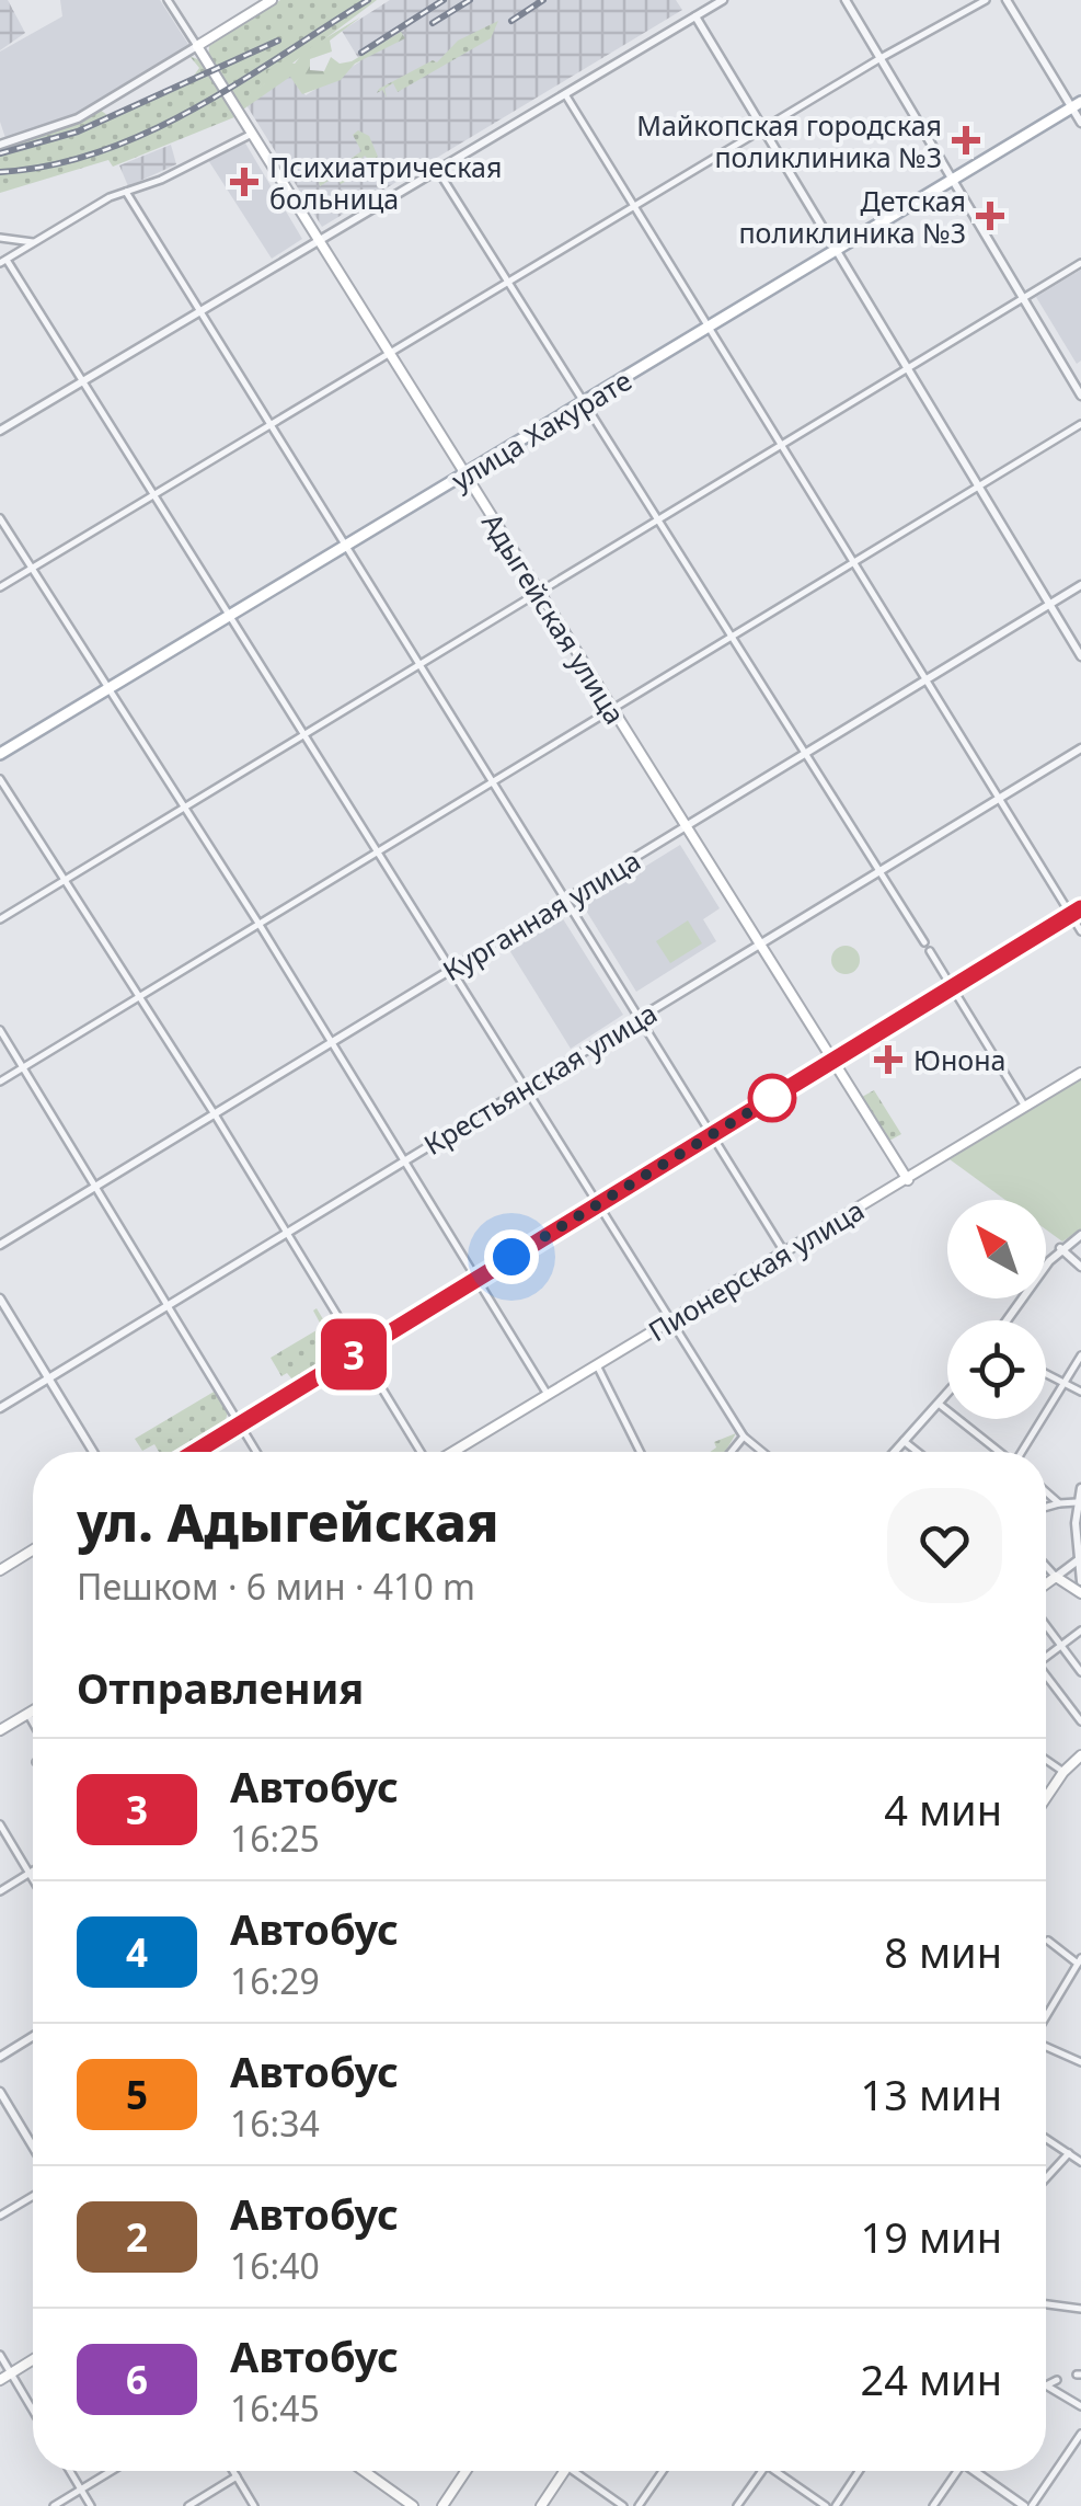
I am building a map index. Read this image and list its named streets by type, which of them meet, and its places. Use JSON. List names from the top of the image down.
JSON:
{
  "streets": {
    "main road": ["улица Хакурате", "Адыгейская улица", "Пионерская улица"],
    "street": ["Курганная улица", "Крестьянская улица"]
  },
  "crossings": [
    ["улица Хакурате", "Адыгейская улица"],
    ["Адыгейская улица", "Курганная улица"],
    ["Адыгейская улица", "Крестьянская улица"],
    ["Адыгейская улица", "Пионерская улица"]
  ],
  "places": {
    "health": [
      "Майкопская городская поликлиника №3",
      "Психиатрическая больница",
      "Детская поликлиника №3",
      "Юнона"
    ]
  },
  "lines": ["bus line 3"],
  "north": "top left",
  "page": {
    "on_map": "3",
    "heading": [
      ["ул. Адыгейская", "Пешком · 6 мин · 410 m"],
      "Отправления"
    ],
    "list": [
      {
        "mark": "3",
        "name": "Автобус",
        "note": "16:25",
        "value": "4 мин"
      },
      {
        "mark": "4",
        "name": "Автобус",
        "note": "16:29",
        "value": "8 мин"
      },
      {
        "mark": "5",
        "name": "Автобус",
        "note": "16:34",
        "value": "13 мин"
      },
      {
        "mark": "2",
        "name": "Автобус",
        "note": "16:40",
        "value": "19 мин"
      },
      {
        "mark": "6",
        "name": "Автобус",
        "note": "16:45",
        "value": "24 мин"
      }
    ]
  }
}
